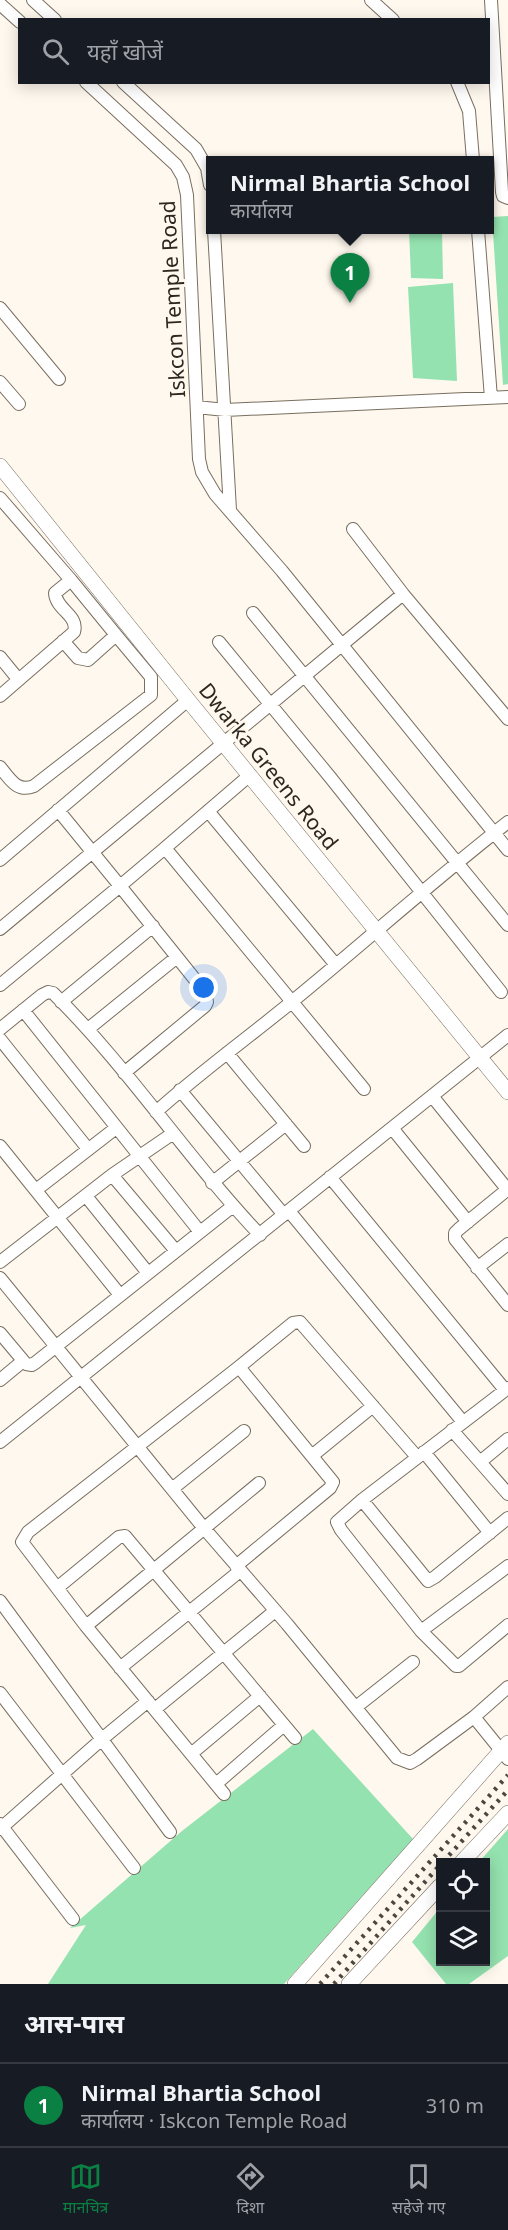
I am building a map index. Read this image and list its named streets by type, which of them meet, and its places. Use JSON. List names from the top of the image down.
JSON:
{
  "streets": {
    "street": ["Iskcon Temple Road", "Dwarka Greens Road"]
  },
  "page": {
    "search": "यहाँ खोजें",
    "popup": ["Nirmal Bhartia School", "कार्यालय"],
    "pins": "1",
    "heading": "आस-पास",
    "list": [
      {
        "mark": "1",
        "name": "Nirmal Bhartia School",
        "note": "कार्यालय · Iskcon Temple Road",
        "value": "310 m"
      }
    ],
    "nav": ["मानचित्र", "दिशा", "सहेजे गए"]
  }
}
